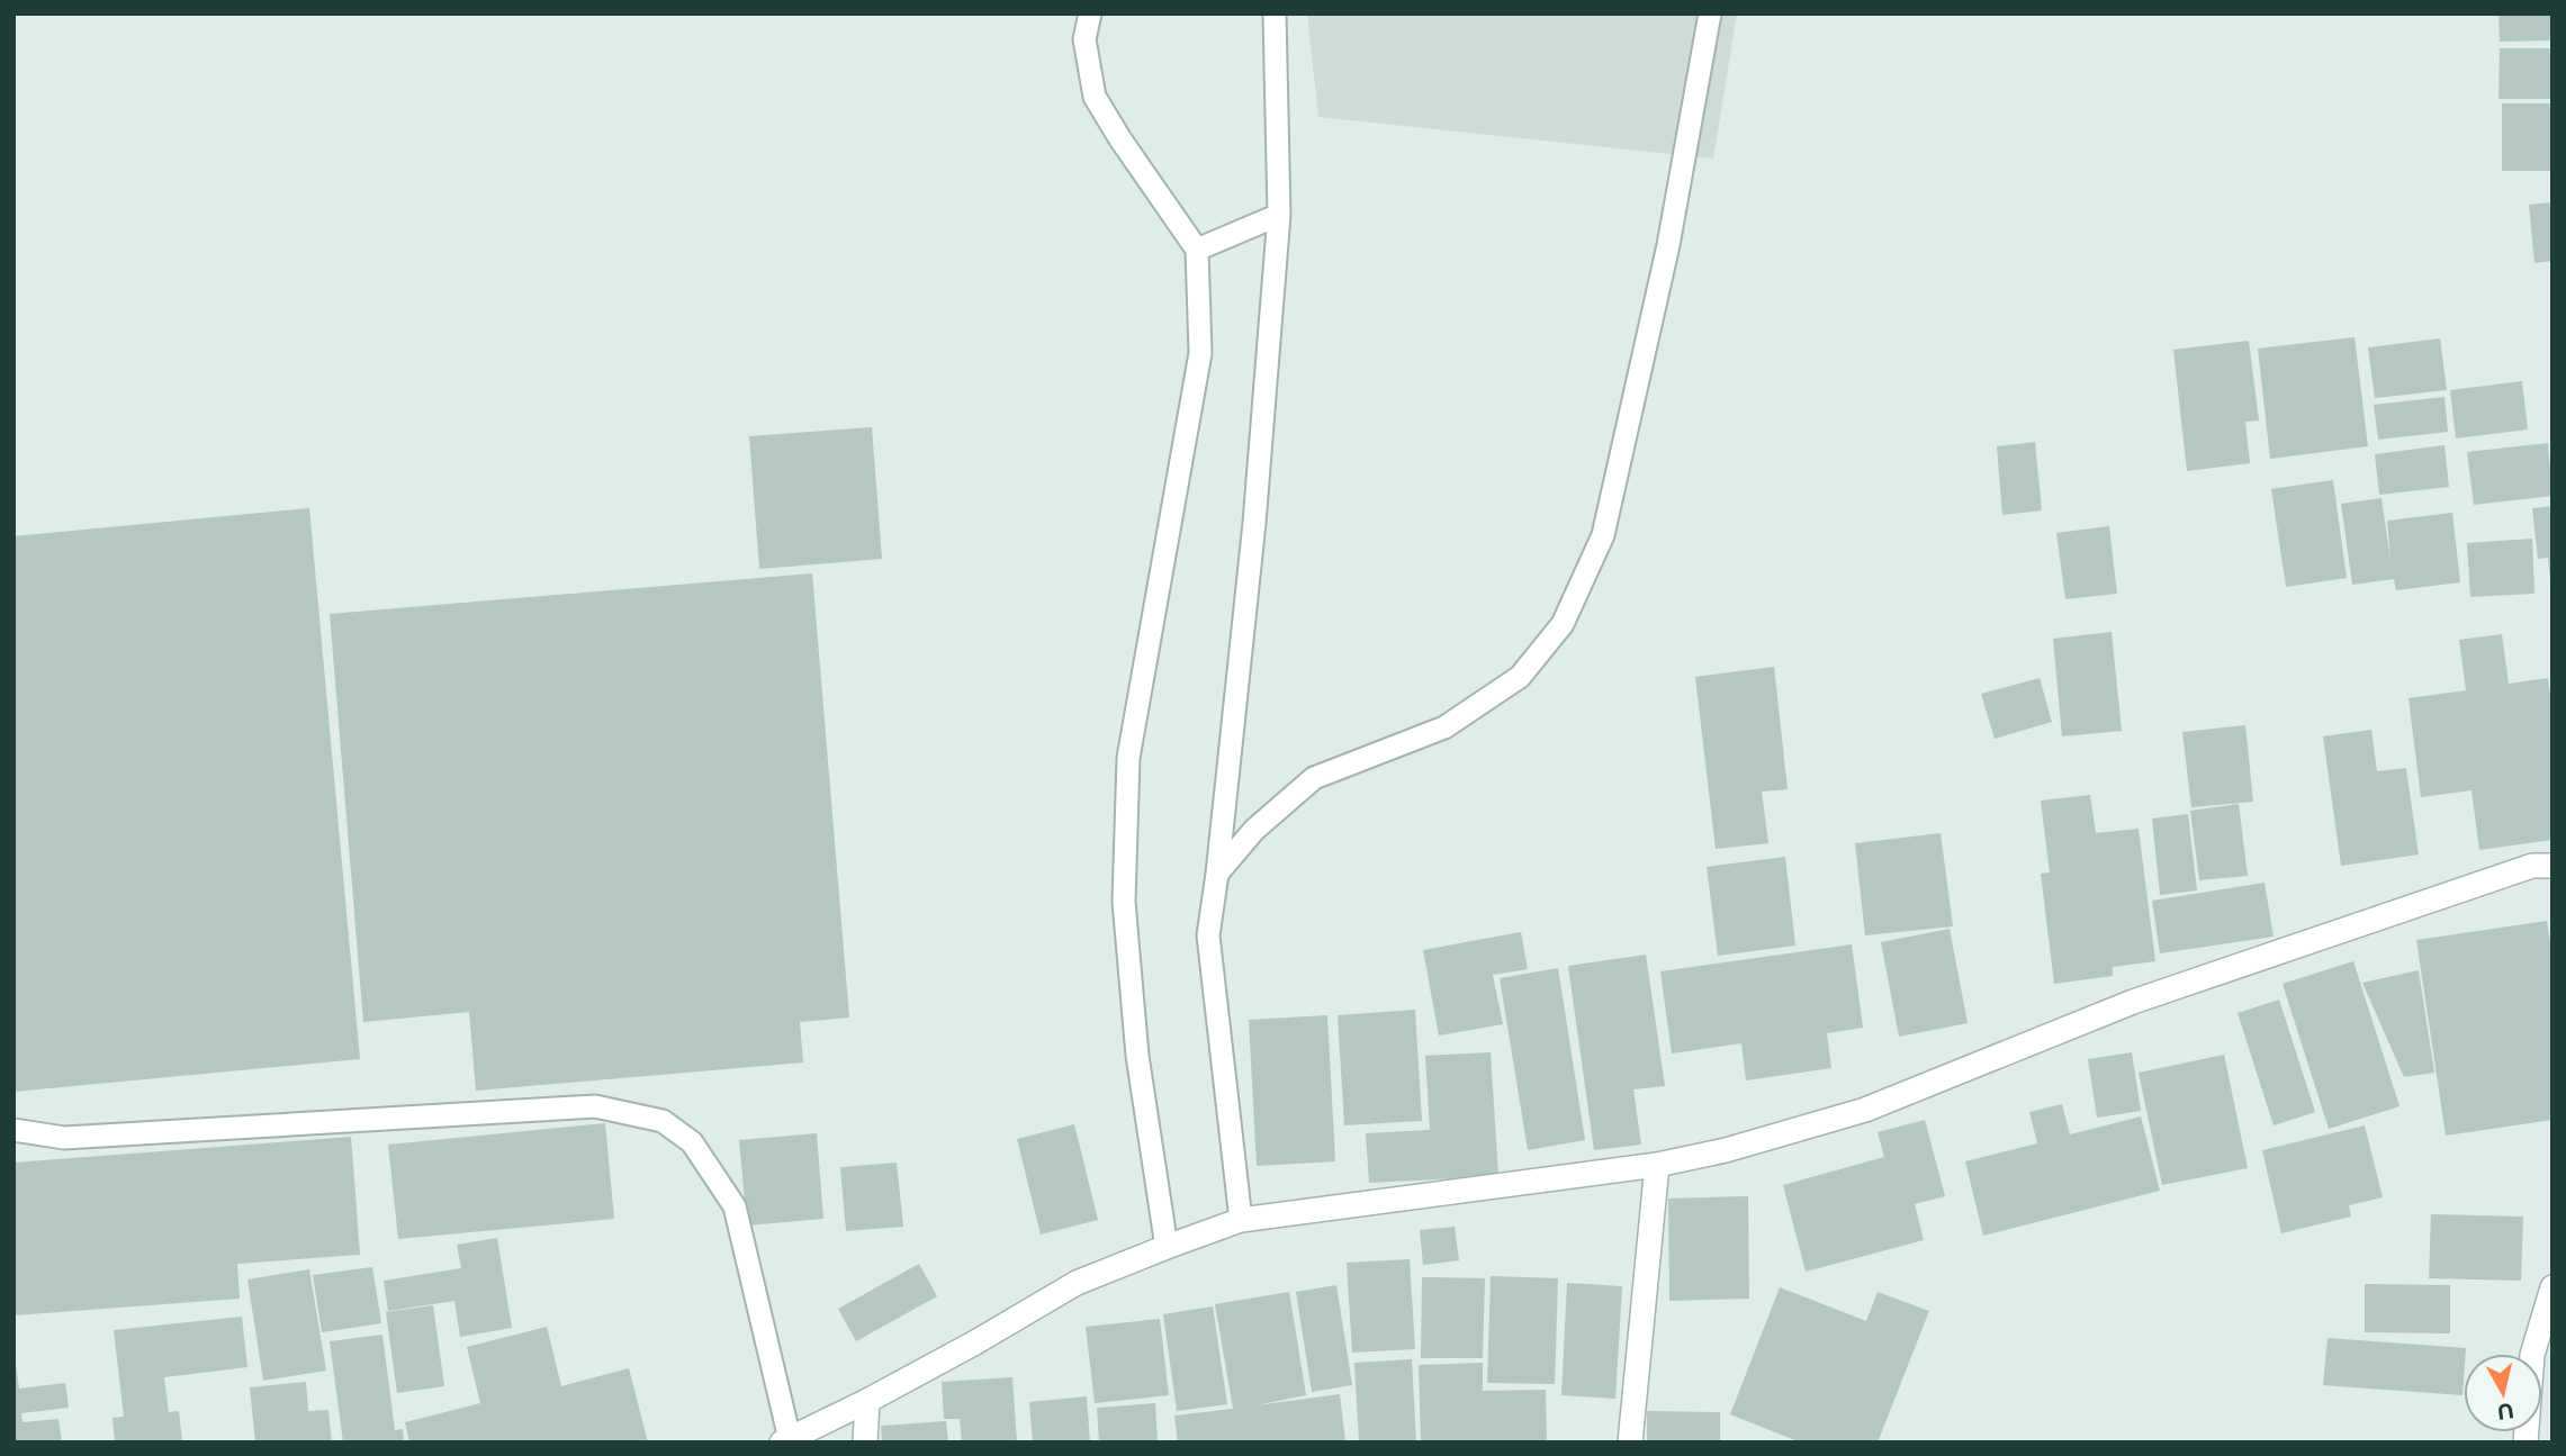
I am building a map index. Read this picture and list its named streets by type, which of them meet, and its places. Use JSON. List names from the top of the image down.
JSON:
{
  "north": "bottom"
}
